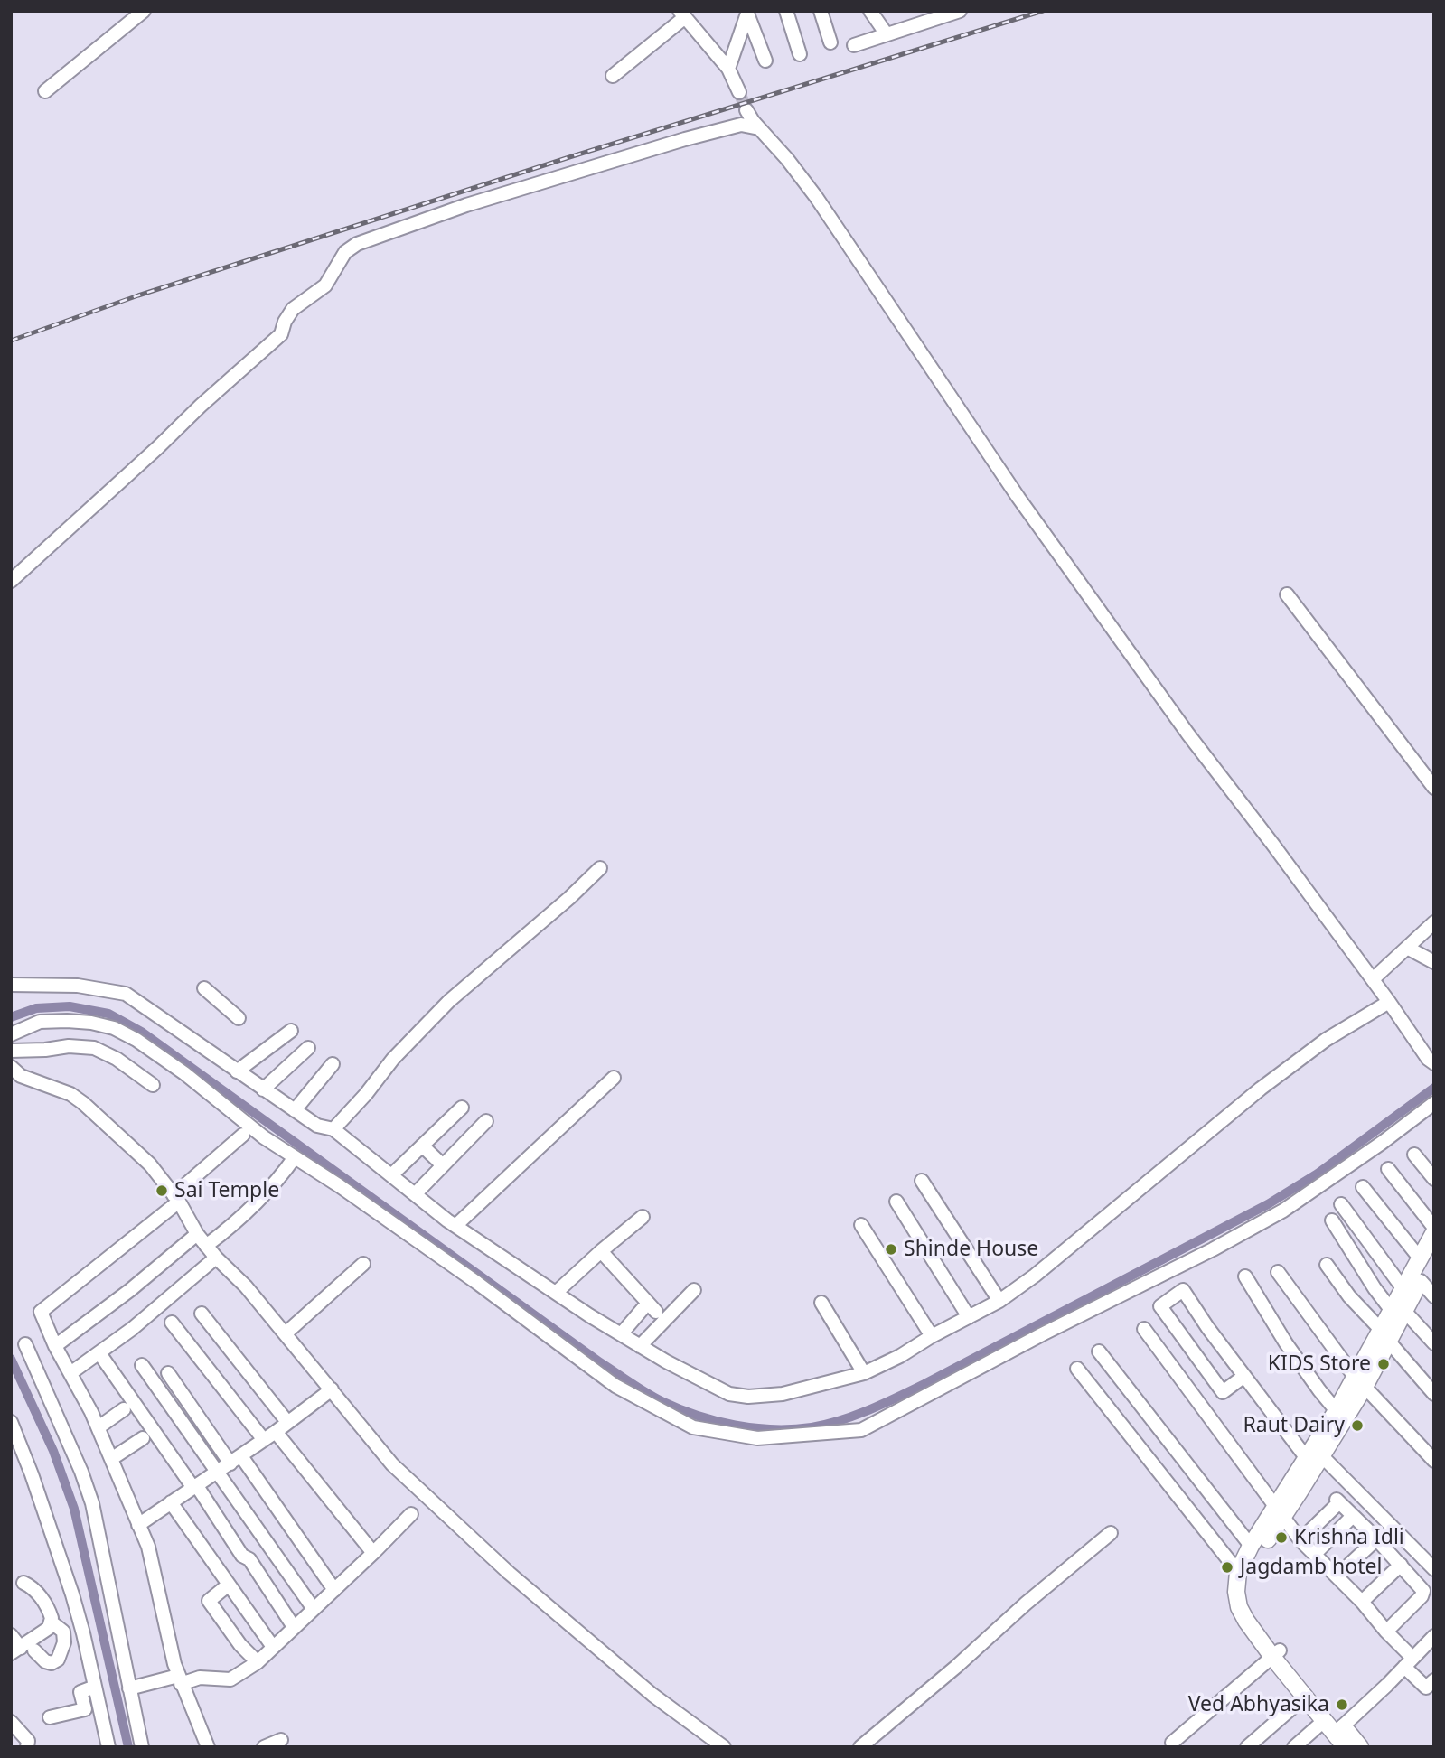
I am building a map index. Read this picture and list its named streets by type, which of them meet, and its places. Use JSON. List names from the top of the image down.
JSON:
{
  "places": [
    "Sai Temple",
    "Shinde House",
    "KIDS Store",
    "Raut Dairy",
    "Krishna Idli",
    "Jagdamb hotel",
    "Ved Abhyasika"
  ]
}
